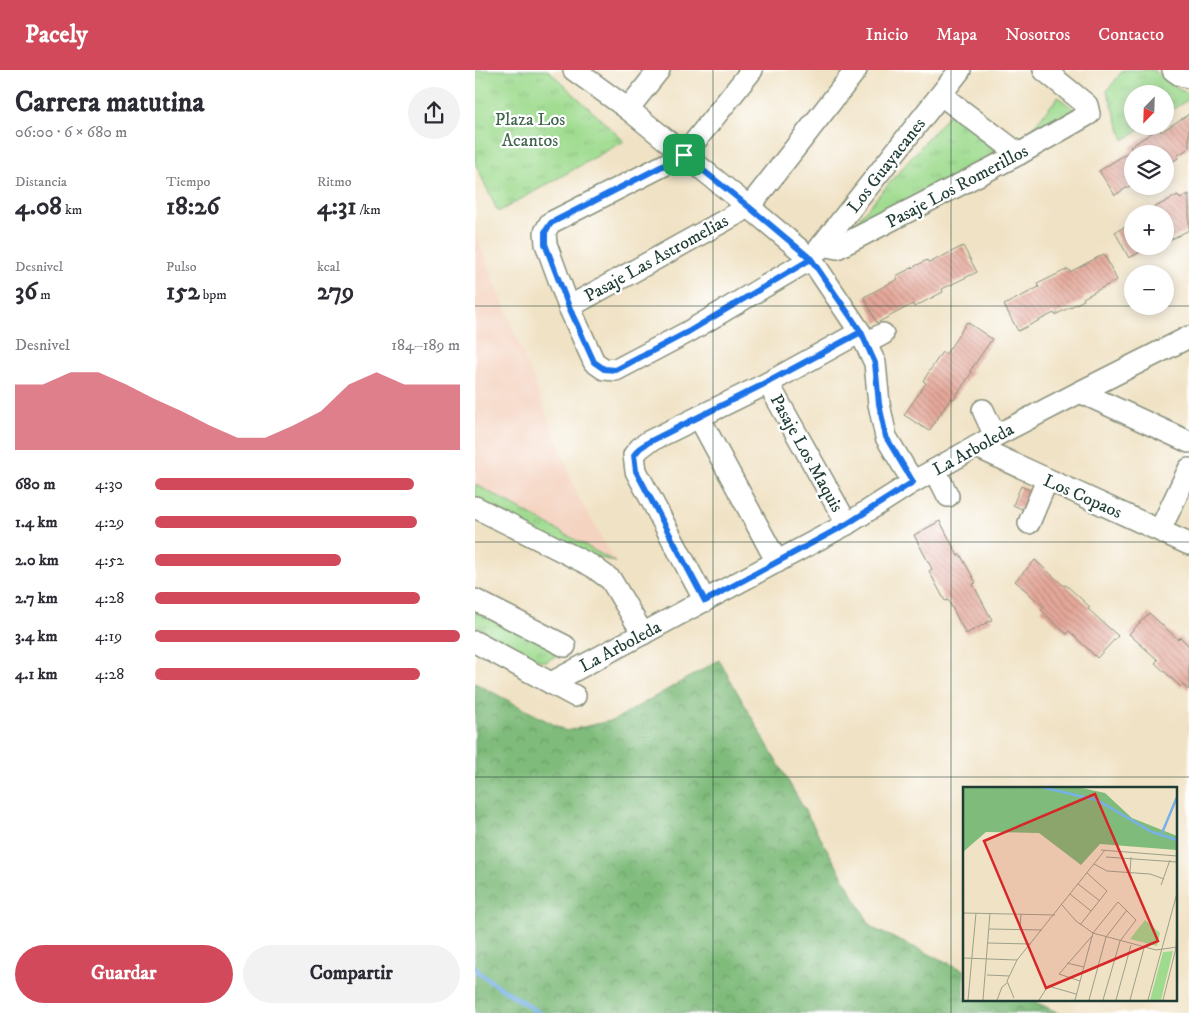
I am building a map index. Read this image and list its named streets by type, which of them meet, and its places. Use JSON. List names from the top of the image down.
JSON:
{
  "streets": {
    "street": [
      "Los Guayacanes",
      "Pasaje Los Romerillos",
      "Pasaje Las Astromelias",
      "La Arboleda",
      "Pasaje Los Maquis",
      "Los Copaos"
    ]
  },
  "crossings": [
    ["Los Guayacanes", "Pasaje Los Romerillos"],
    ["Pasaje Los Romerillos", "Pasaje Las Astromelias"],
    ["La Arboleda", "Pasaje Los Maquis"],
    ["La Arboleda", "Los Copaos"]
  ],
  "parks": ["Plaza Los Acantos"],
  "north": "bottom left",
  "page": {
    "header": "Pacely",
    "nav": [
      "Inicio",
      "Mapa",
      "Nosotros",
      "Contacto"
    ],
    "heading": ["Carrera matutina", "06:00 · 6 × 680 m"],
    "map_buttons": ["+", "−"],
    "stats": [
      ["Distancia", "4.08 km"],
      ["Tiempo", "18:26"],
      ["Ritmo", "4:31 /km"],
      ["Desnivel", "36 m"],
      ["Pulso", "152 bpm"],
      ["kcal", "279"]
    ],
    "chart": ["Desnivel", "184–189 m"],
    "list": [
      {
        "name": "680 m",
        "note": "4:30"
      },
      {
        "name": "1.4 km",
        "note": "4:29"
      },
      {
        "name": "2.0 km",
        "note": "4:52"
      },
      {
        "name": "2.7 km",
        "note": "4:28"
      },
      {
        "name": "3.4 km",
        "note": "4:19"
      },
      {
        "name": "4.1 km",
        "note": "4:28"
      }
    ],
    "buttons": ["Guardar", "Compartir"]
  }
}
